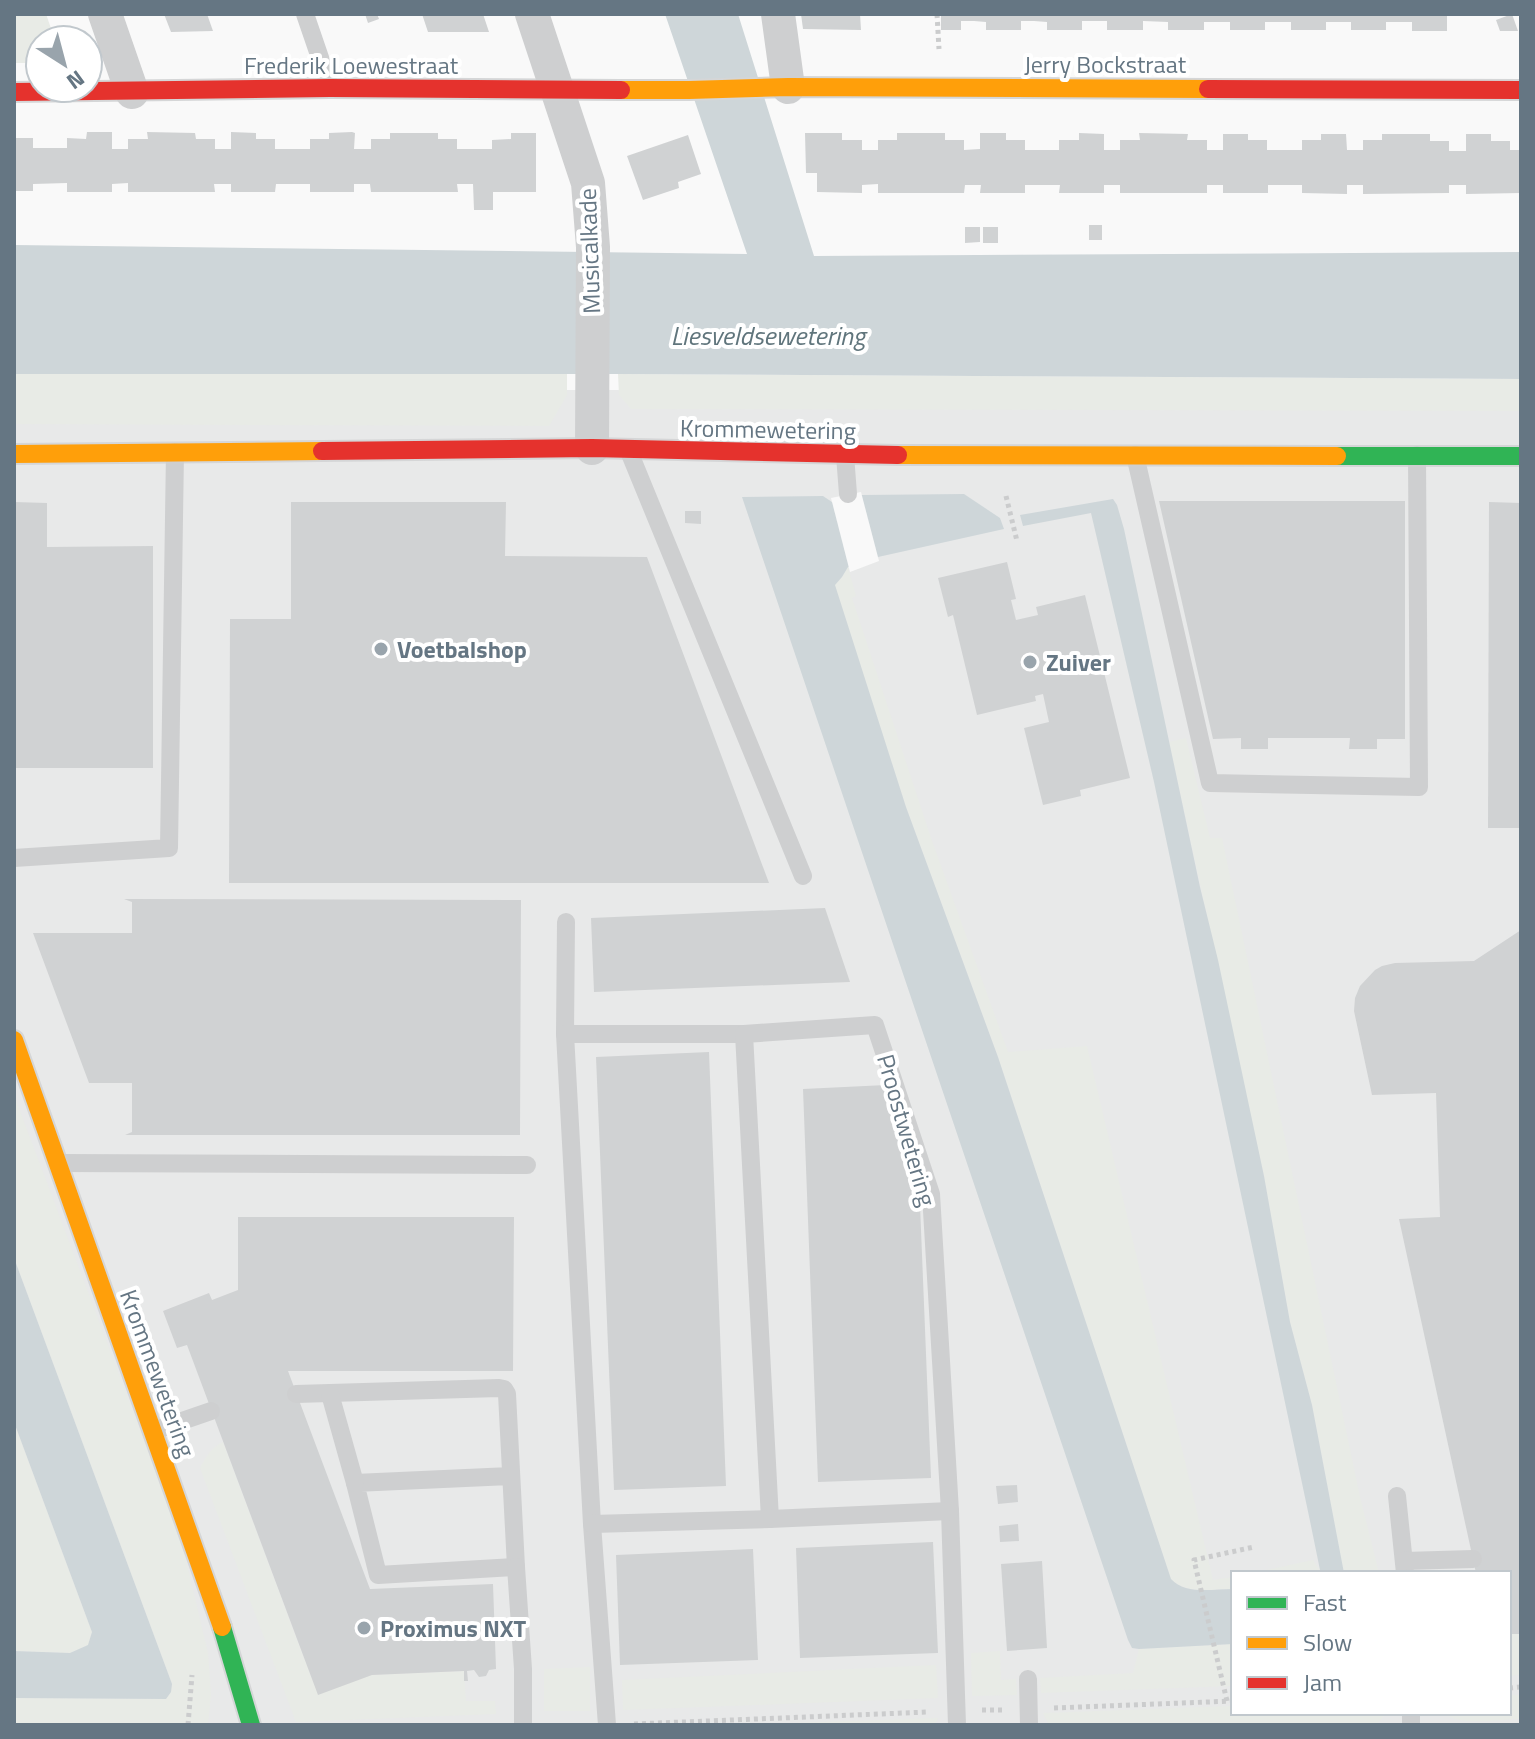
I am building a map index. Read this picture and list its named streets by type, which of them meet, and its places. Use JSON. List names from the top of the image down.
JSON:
{
  "streets": {
    "street": [
      "Jerry Bockstraat",
      "Frederik Loewestraat",
      "Musicalkade",
      "Krommewetering"
    ],
    "lane": ["Proostwetering"]
  },
  "crossings": [
    ["Jerry Bockstraat", "Frederik Loewestraat"],
    ["Frederik Loewestraat", "Musicalkade"],
    ["Musicalkade", "Krommewetering"]
  ],
  "water": ["Liesveldsewetering"],
  "places": ["Voetbalshop", "Zuiver", "Proximus NXT"],
  "legend": ["Fast", "Slow", "Jam"],
  "north": "bottom right"
}
